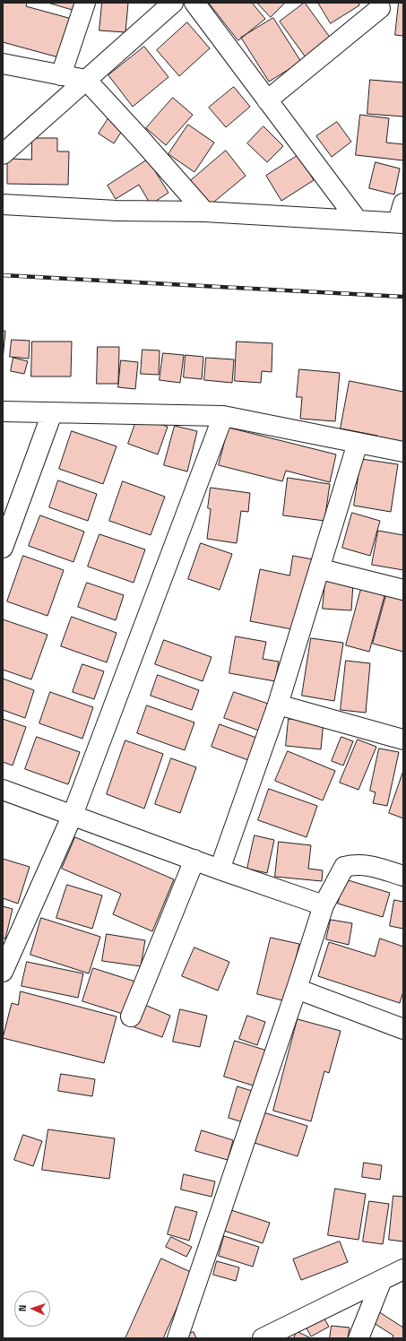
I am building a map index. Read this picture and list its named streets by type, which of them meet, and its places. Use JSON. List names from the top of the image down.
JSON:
{
  "north": "left"
}
